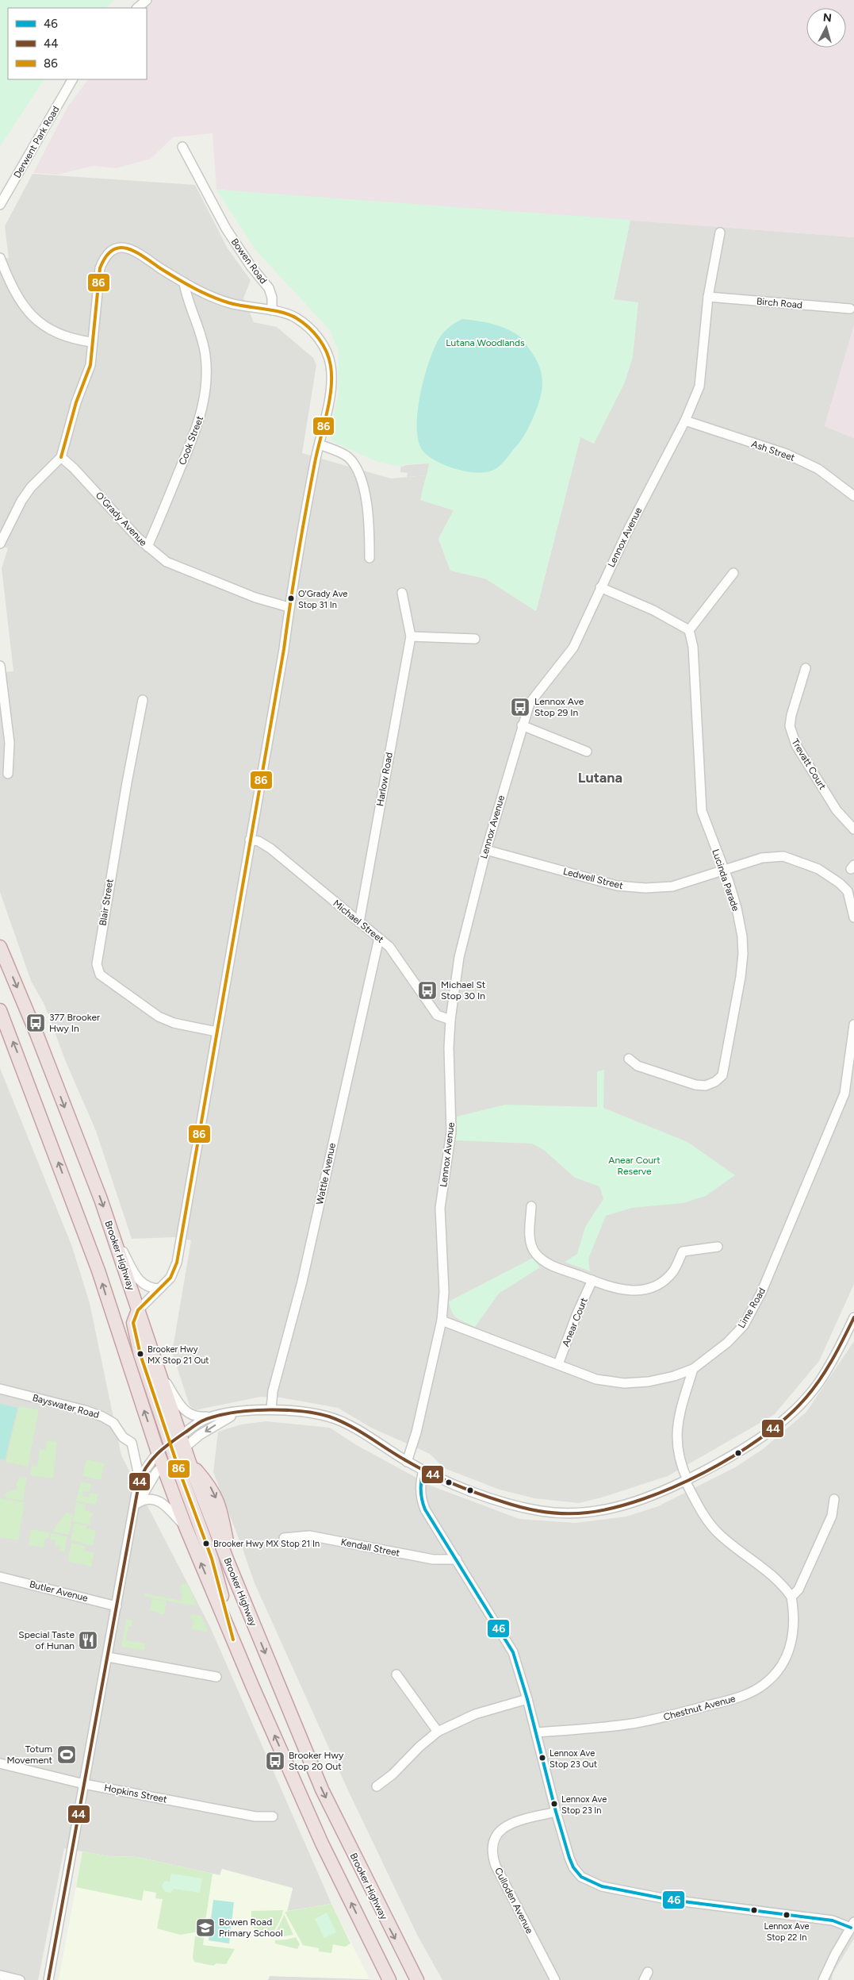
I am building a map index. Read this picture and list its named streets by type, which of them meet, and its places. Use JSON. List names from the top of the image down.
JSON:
{
  "streets": {
    "highway": ["Brooker Highway"],
    "street": [
      "Derwent Park Road",
      "Bowen Road",
      "Birch Road",
      "Cook Street",
      "Ash Street",
      "O'Grady Avenue",
      "Lennox Avenue",
      "Trevatt Court",
      "Harlow Road",
      "Ledwell Street",
      "Lucinda Parade",
      "Blair Street",
      "Michael Street",
      "Wattle Avenue",
      "Lime Road",
      "Anear Court",
      "Bayswater Road",
      "Kendall Street",
      "Butler Avenue",
      "Chestnut Avenue",
      "Hopkins Street",
      "Culloden Avenue"
    ]
  },
  "crossings": [
    ["Birch Road", "Lennox Avenue"],
    ["Cook Street", "O'Grady Avenue"],
    ["Ash Street", "Lennox Avenue"],
    ["Lennox Avenue", "Ledwell Street"],
    ["Lennox Avenue", "Michael Street"],
    ["Lennox Avenue", "Lime Road"],
    ["Harlow Road", "Michael Street"],
    ["Ledwell Street", "Lucinda Parade"],
    ["Michael Street", "Wattle Avenue"],
    ["Lime Road", "Anear Court"]
  ],
  "districts": ["Lutana"],
  "parks": ["Lutana Woodlands", "Anear Court Reserve"],
  "places": {
    "other": [
      "O'Grady Ave Stop 31 In",
      "Brooker Hwy MX Stop 21 Out",
      "Brooker Hwy MX Stop 21 In",
      "Lennox Ave Stop 23 Out",
      "Lennox Ave Stop 23 In",
      "Lennox Ave Stop 22 In"
    ],
    "bus stop": [
      "Lennox Ave Stop 29 In",
      "Michael St Stop 30 In",
      "377 Brooker Hwy In",
      "Brooker Hwy Stop 20 Out"
    ],
    "restaurant": ["Special Taste of Hunan"],
    "sports": ["Totum Movement"],
    "school or university": ["Bowen Road Primary School"]
  },
  "lines": ["transit line 86", "transit line 44", "transit line 46"],
  "legend": ["46", "44", "86"],
  "north": "top"
}
